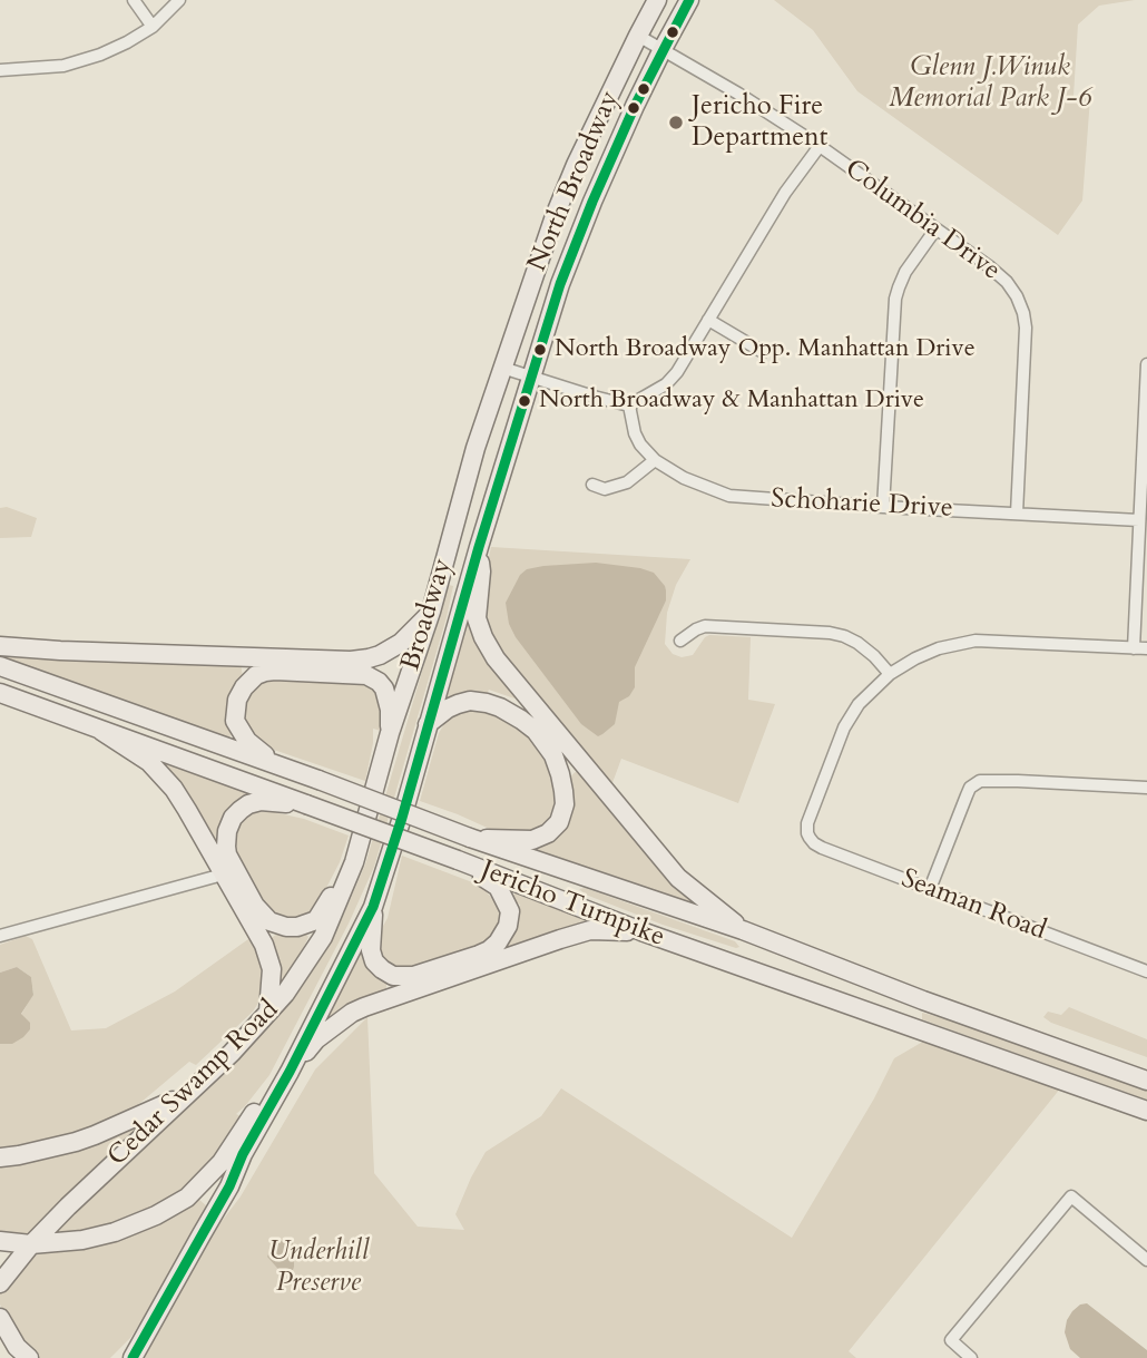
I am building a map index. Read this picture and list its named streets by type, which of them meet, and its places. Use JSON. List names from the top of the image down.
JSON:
{
  "streets": {
    "main road": [
      "North Broadway",
      "Broadway",
      "Jericho Turnpike",
      "Cedar Swamp Road"
    ],
    "street": ["Columbia Drive", "Schoharie Drive", "Seaman Road"]
  },
  "crossings": [
    ["North Broadway", "Columbia Drive"],
    ["North Broadway", "Broadway"],
    ["North Broadway", "Cedar Swamp Road"],
    ["Columbia Drive", "Schoharie Drive"],
    ["Broadway", "Cedar Swamp Road"]
  ],
  "parks": ["Glenn J.Winuk Memorial Park J-6", "Underhill Preserve"],
  "places": ["Jericho Fire Department", "North Broadway Opp. Manhattan Drive", "North Broadway & Manhattan Drive"]
}
